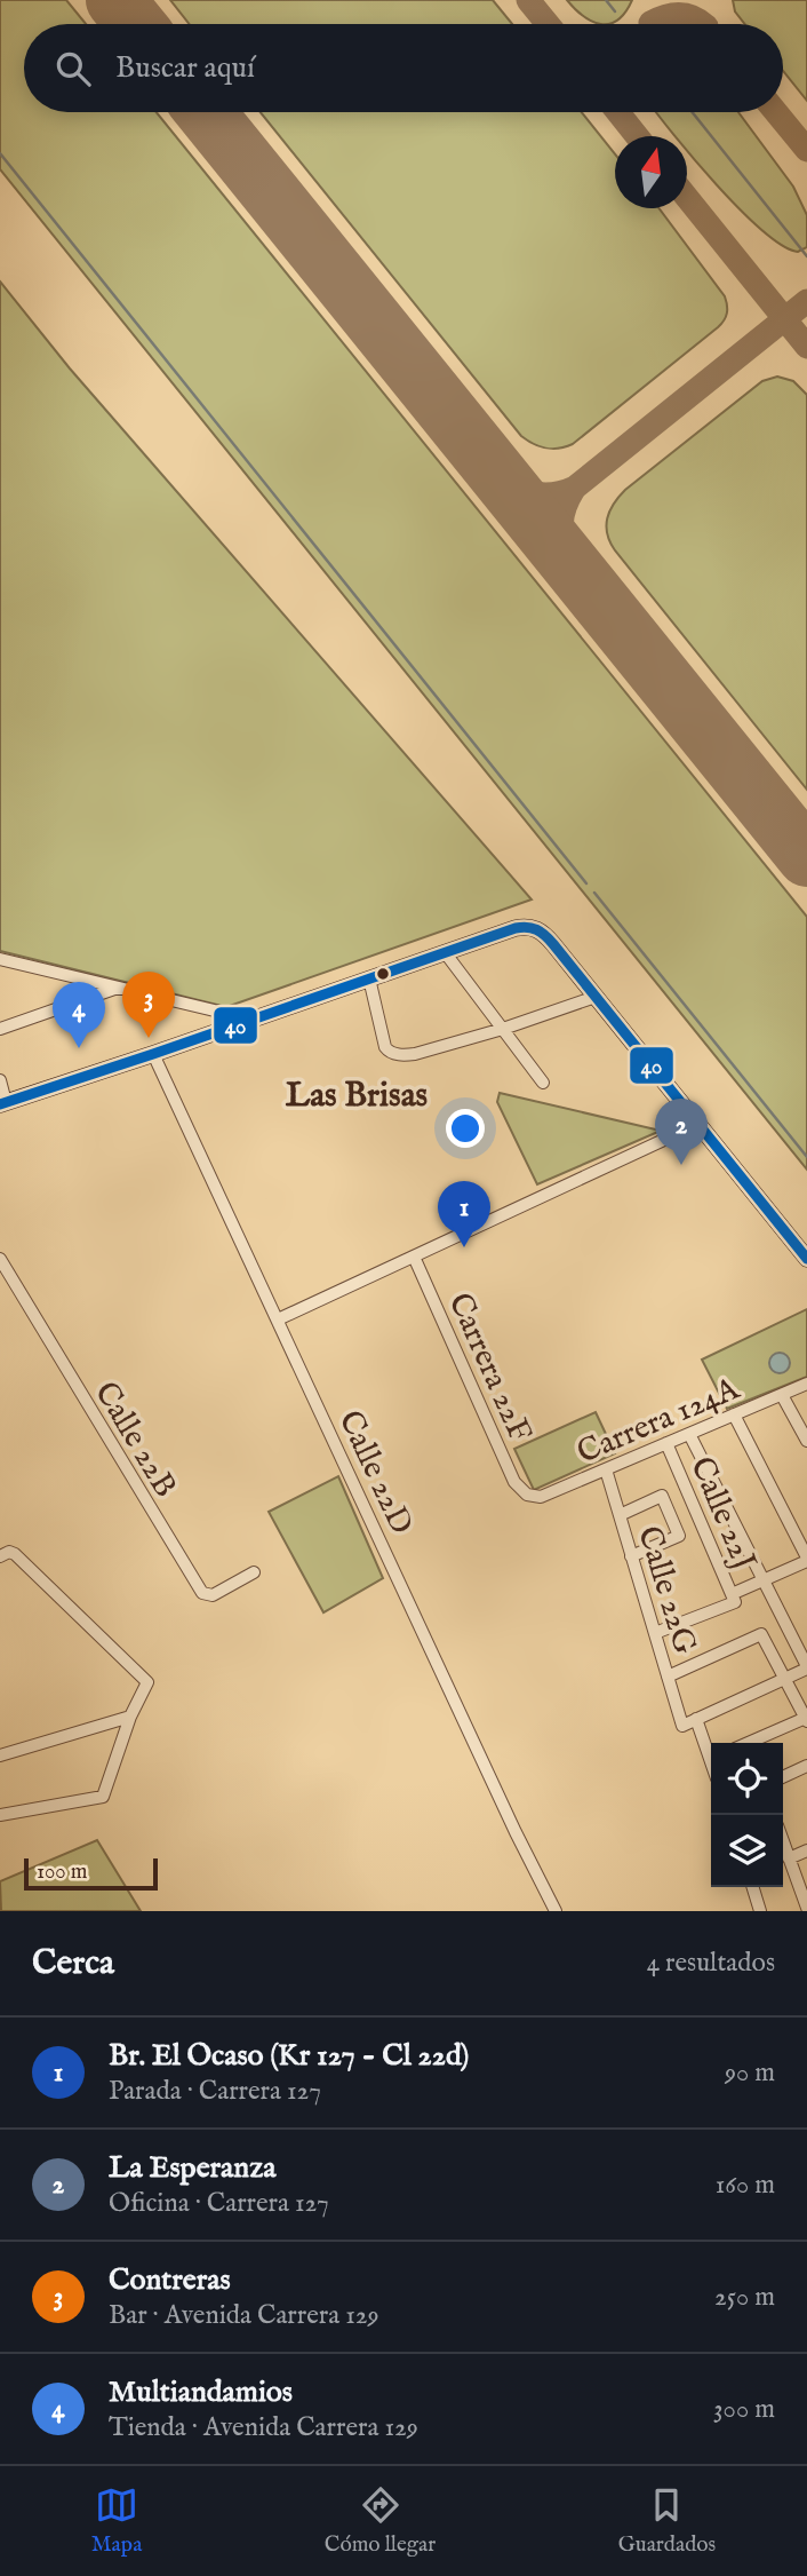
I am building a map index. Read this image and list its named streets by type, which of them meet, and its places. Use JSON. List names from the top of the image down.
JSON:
{
  "streets": {
    "street": [
      "Carrera 22F",
      "Carrera 124A",
      "Calle 22B",
      "Calle 22D",
      "Calle 22J",
      "Calle 22G"
    ]
  },
  "crossings": [
    ["Carrera 22F", "Carrera 124A"],
    ["Carrera 124A", "Calle 22J"],
    ["Carrera 124A", "Calle 22G"]
  ],
  "districts": ["Las Brisas"],
  "lines": ["transit line 40"],
  "scale_bar": "100 m",
  "north": "top",
  "page": {
    "search": "Buscar aquí",
    "pins": [
      "3",
      "4",
      "2",
      "1"
    ],
    "scale": "100 m",
    "heading": ["Cerca", "4 resultados"],
    "list": [
      {
        "mark": "1",
        "name": "Br. El Ocaso (Kr 127 - Cl 22d)",
        "note": "Parada · Carrera 127",
        "value": "90 m"
      },
      {
        "mark": "2",
        "name": "La Esperanza",
        "note": "Oficina · Carrera 127",
        "value": "160 m"
      },
      {
        "mark": "3",
        "name": "Contreras",
        "note": "Bar · Avenida Carrera 129",
        "value": "250 m"
      },
      {
        "mark": "4",
        "name": "Multiandamios",
        "note": "Tienda · Avenida Carrera 129",
        "value": "300 m"
      }
    ],
    "nav": ["Mapa", "Cómo llegar", "Guardados"]
  }
}
